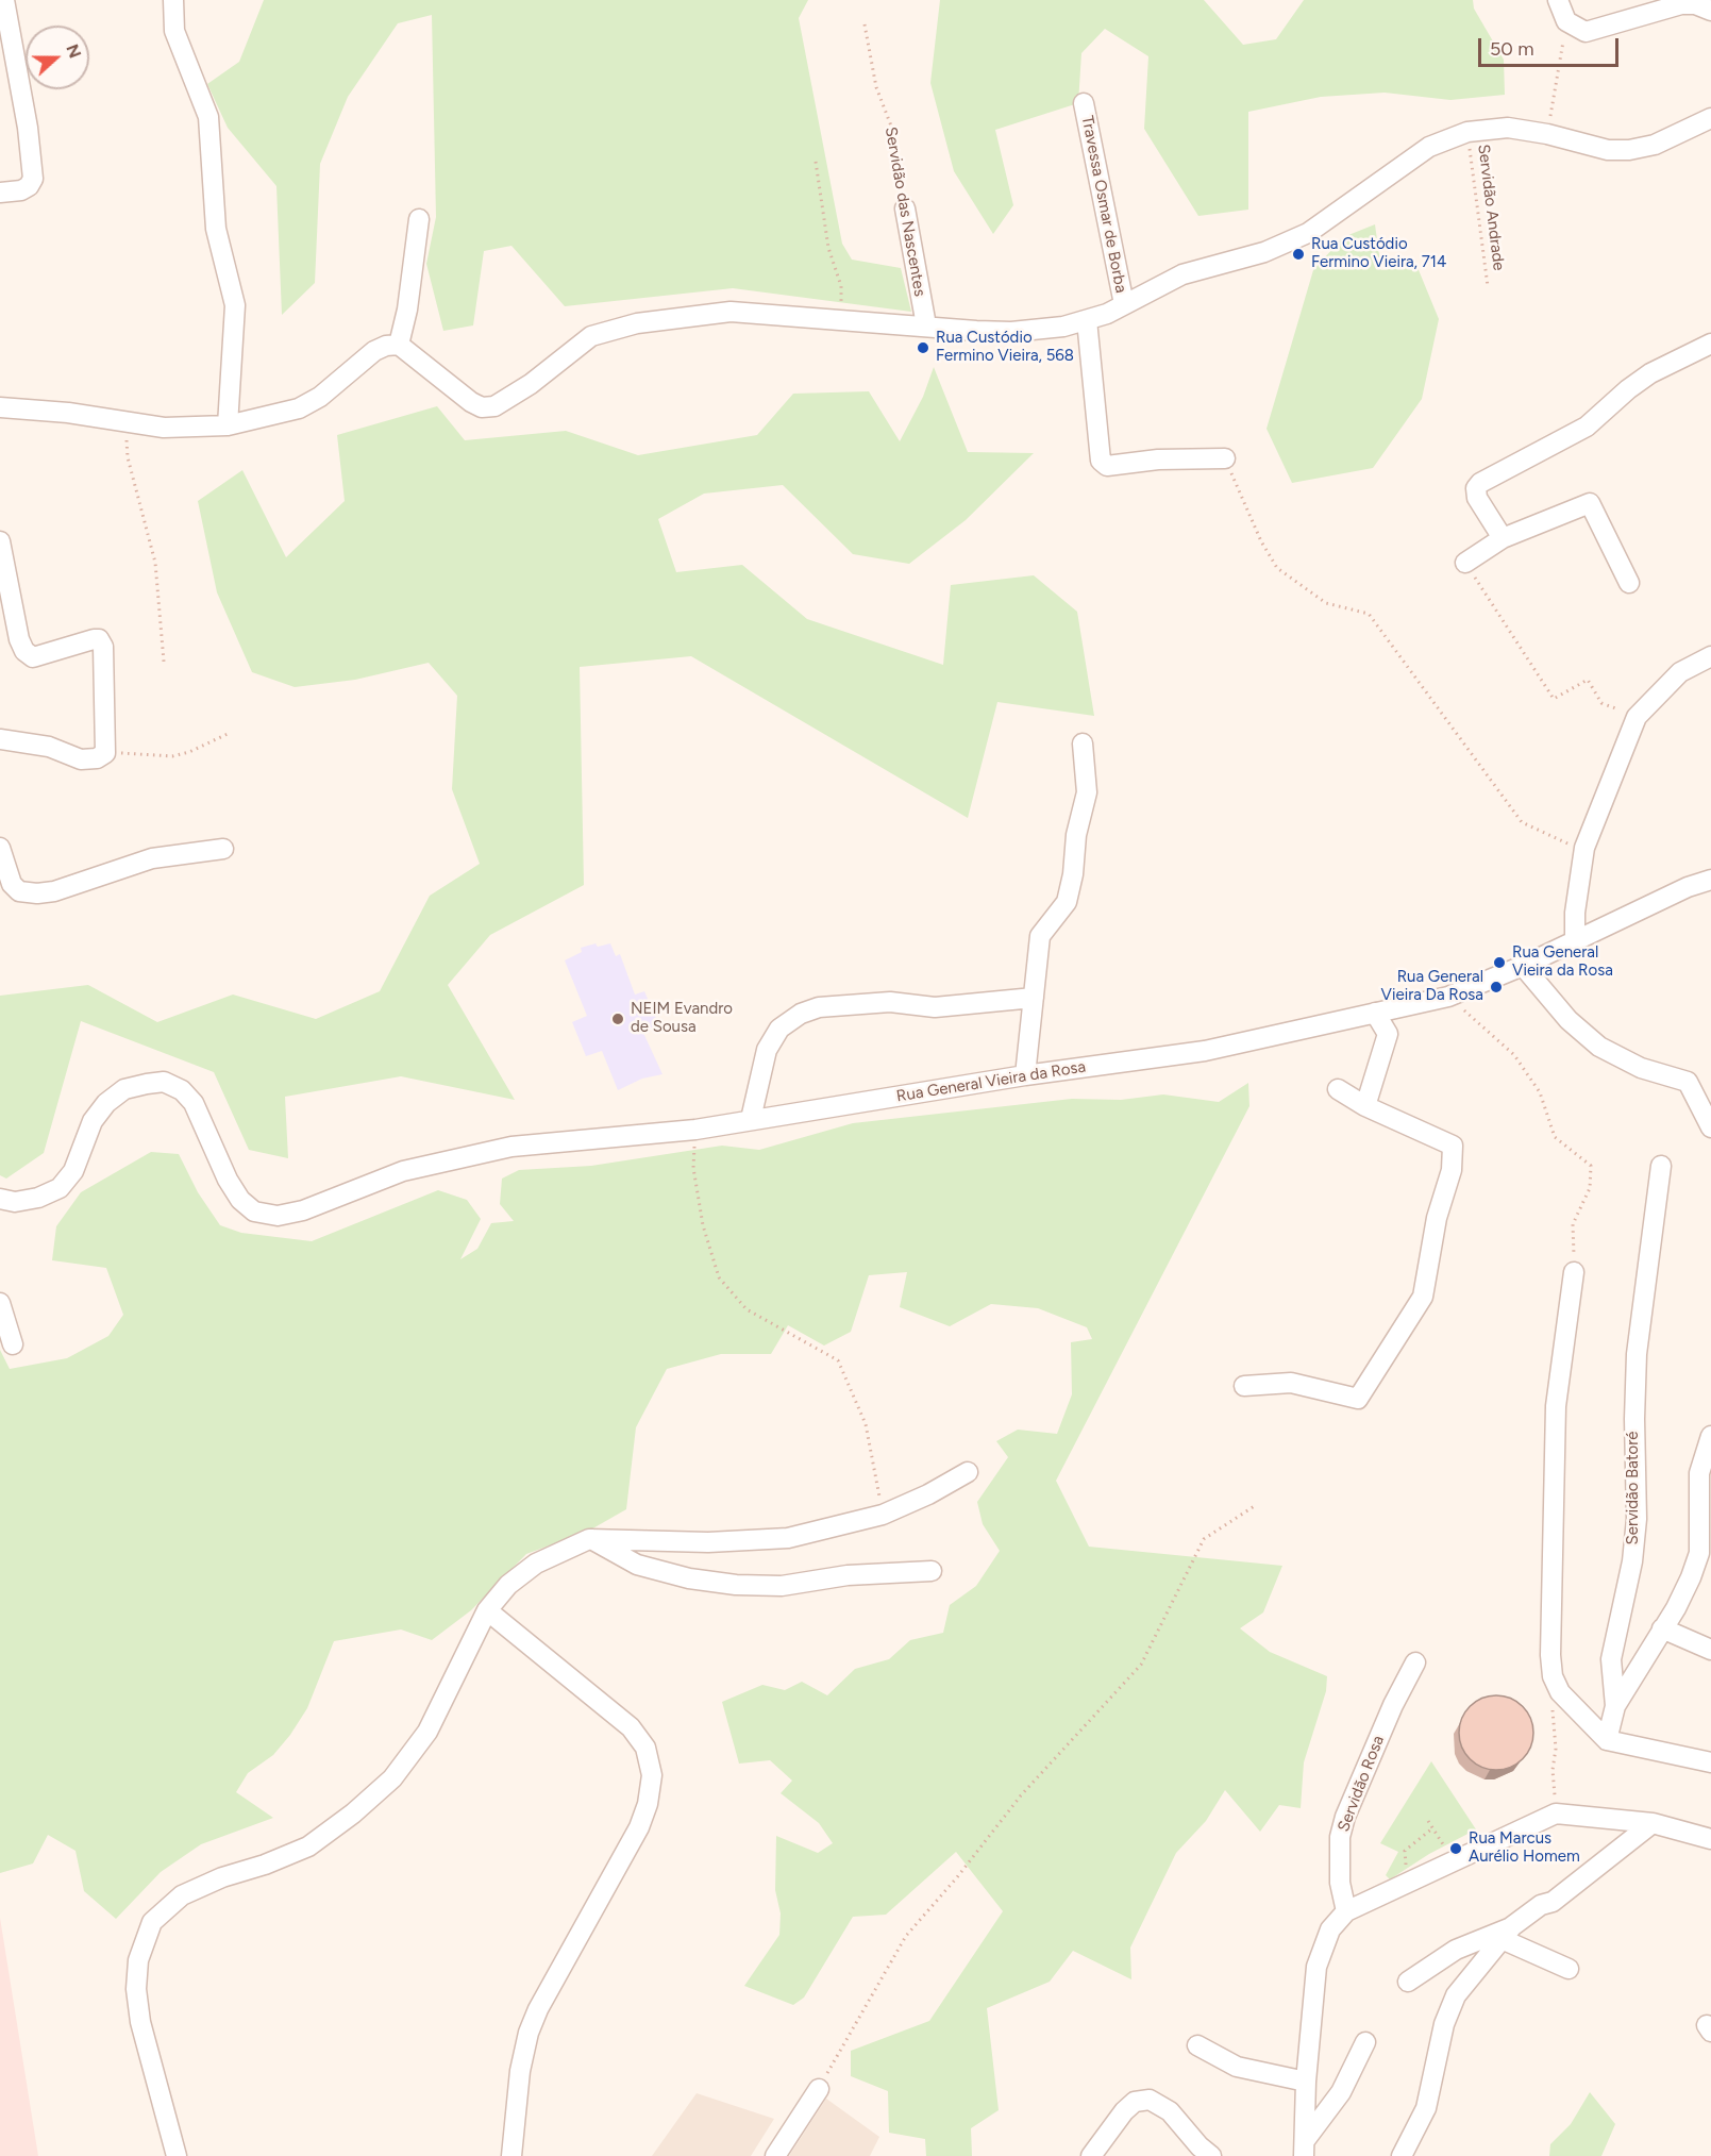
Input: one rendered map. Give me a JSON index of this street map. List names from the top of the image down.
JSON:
{
  "streets": {
    "street": [
      "Travessa Osmar de Borba",
      "Servidão das Nascentes",
      "Rua General Vieira da Rosa",
      "Servidão Batoré",
      "Servidão Rosa"
    ],
    "path": ["Servidão Andrade"]
  },
  "places": [
    "Rua Custódio Fermino Vieira, 714",
    "Rua Custódio Fermino Vieira, 568",
    "Rua General Vieira da Rosa",
    "Rua General Vieira Da Rosa",
    "NEIM Evandro de Sousa",
    "Rua Marcus Aurélio Homem"
  ],
  "scale_bar": "50 m",
  "north": "right"
}
